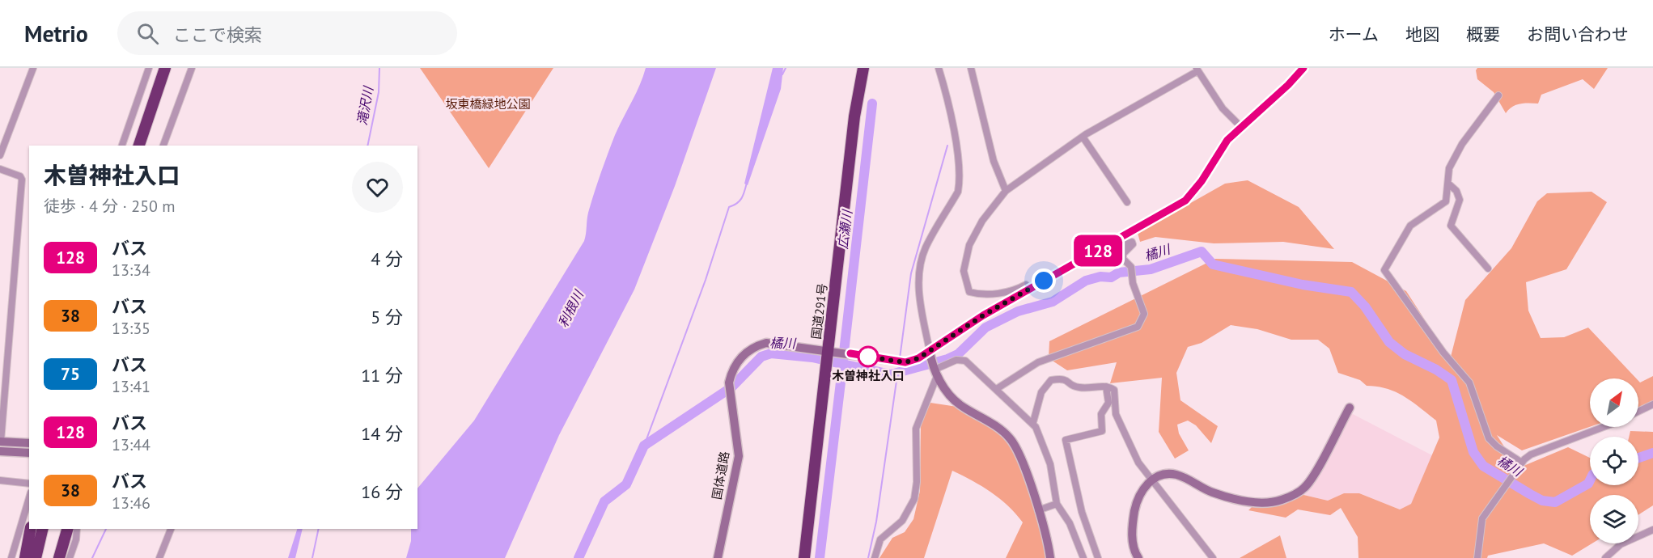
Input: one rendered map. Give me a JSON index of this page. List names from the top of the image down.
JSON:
{
  "streets": {
    "highway": ["国道291号"],
    "street": ["国体道路"]
  },
  "crossings": [
    ["国道291号", "国体道路"]
  ],
  "water": [
    "滝沢川",
    "広瀬川",
    "橘川",
    "利根川"
  ],
  "parks": ["坂東橋緑地公園"],
  "places": ["木曽神社入口"],
  "lines": ["bus line 128"],
  "north": "top right",
  "page": {
    "header": "Metrio",
    "search": "ここで検索",
    "nav": [
      "ホーム",
      "地図",
      "概要",
      "お問い合わせ"
    ],
    "on_map": "128",
    "heading": ["木曽神社入口", "徒歩 · 4 分 · 250 m"],
    "list": [
      {
        "mark": "128",
        "name": "バス",
        "note": "13:34",
        "value": "4 分"
      },
      {
        "mark": "38",
        "name": "バス",
        "note": "13:35",
        "value": "5 分"
      },
      {
        "mark": "75",
        "name": "バス",
        "note": "13:41",
        "value": "11 分"
      },
      {
        "mark": "128",
        "name": "バス",
        "note": "13:44",
        "value": "14 分"
      },
      {
        "mark": "38",
        "name": "バス",
        "note": "13:46",
        "value": "16 分"
      }
    ]
  }
}
